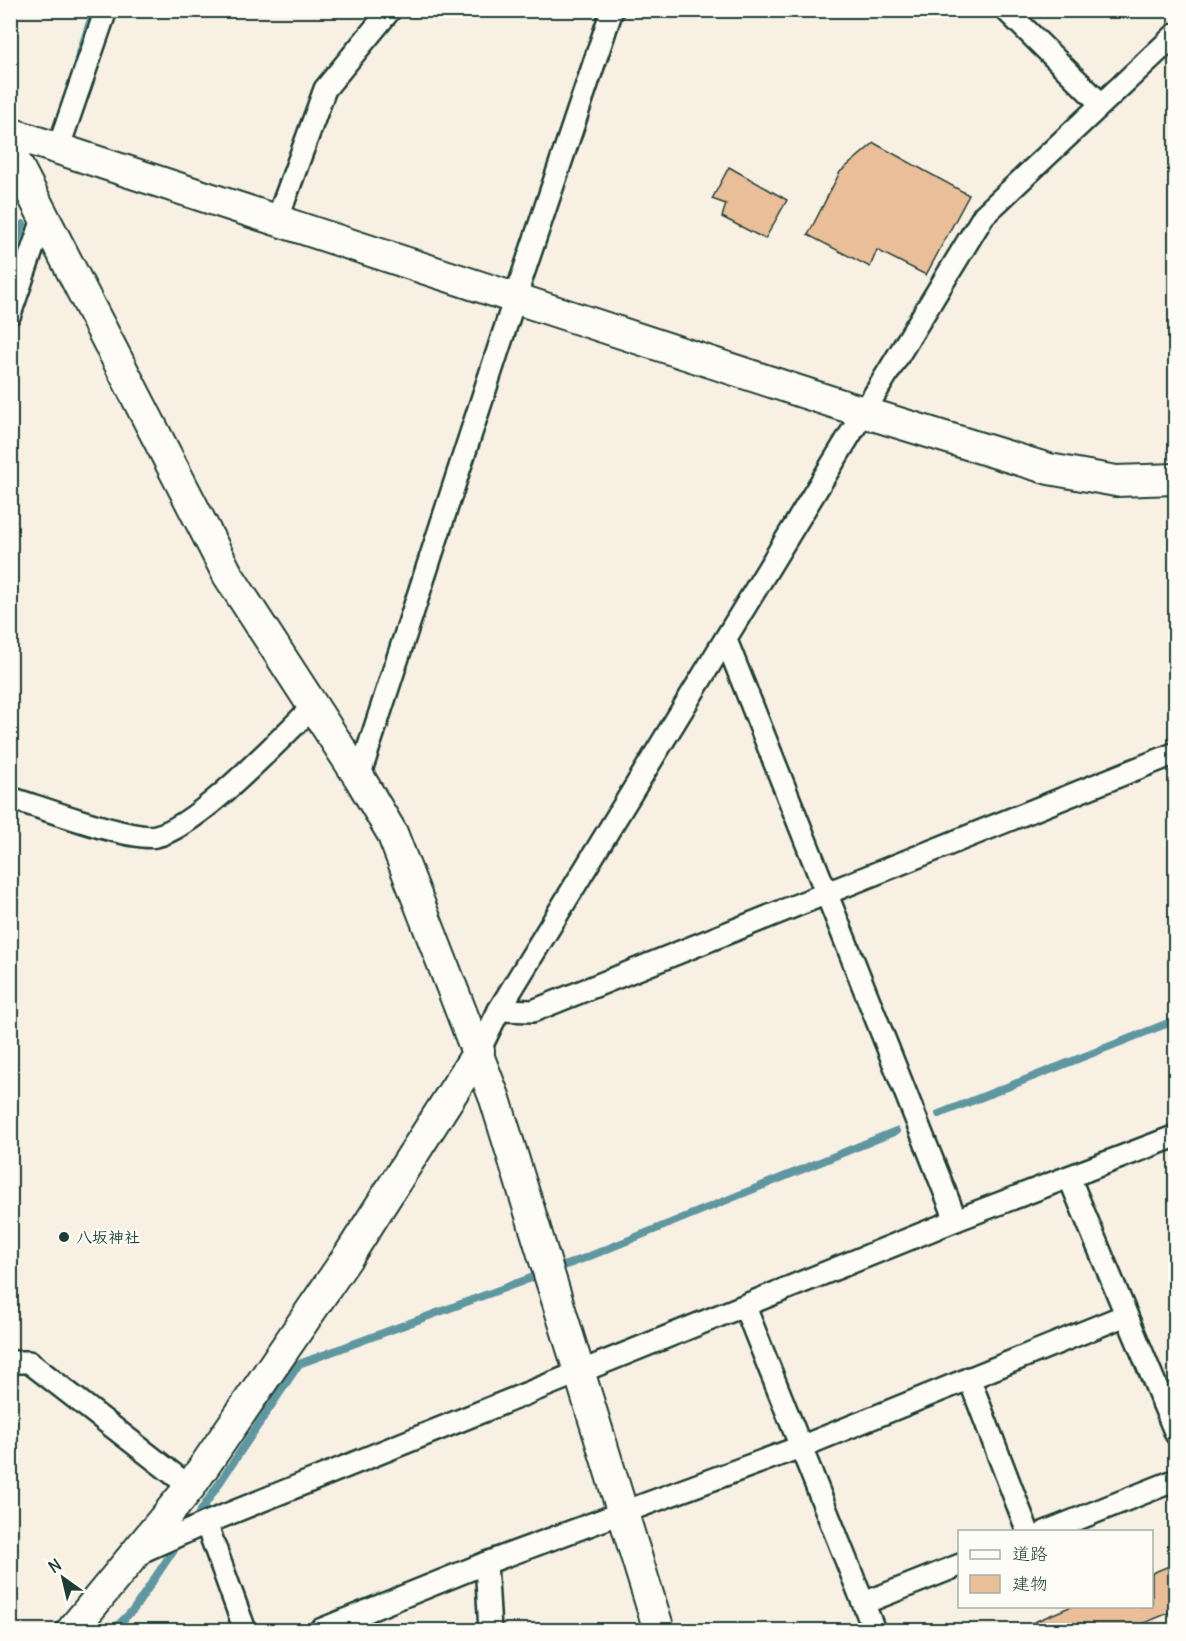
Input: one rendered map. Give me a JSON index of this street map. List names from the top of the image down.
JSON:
{
  "places": ["八坂神社"],
  "legend": ["道路", "建物"],
  "north": "top left"
}
